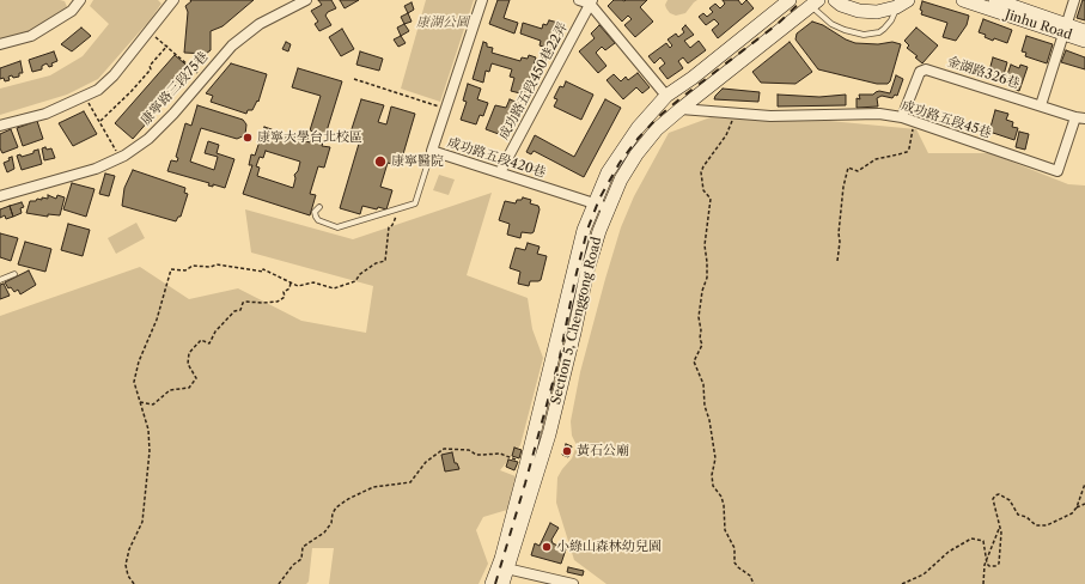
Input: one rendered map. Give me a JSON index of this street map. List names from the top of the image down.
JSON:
{
  "streets": {
    "main road": ["Jinhu Road", "Section 5, Chenggong Road"],
    "street": [
      "金湖路326巷",
      "成功路五段450巷22弄",
      "康寧路三段75巷",
      "成功路五段45巷",
      "成功路五段420巷"
    ]
  },
  "crossings": [
    ["金湖路326巷", "成功路五段45巷"],
    ["成功路五段450巷22弄", "成功路五段420巷"],
    ["成功路五段45巷", "Section 5, Chenggong Road"],
    ["成功路五段420巷", "Section 5, Chenggong Road"]
  ],
  "parks": ["康湖公園"],
  "places": [
    "康寧大學台北校區",
    "康寧醫院",
    "黃石公廟",
    "小綠山森林幼兒園"
  ]
}
